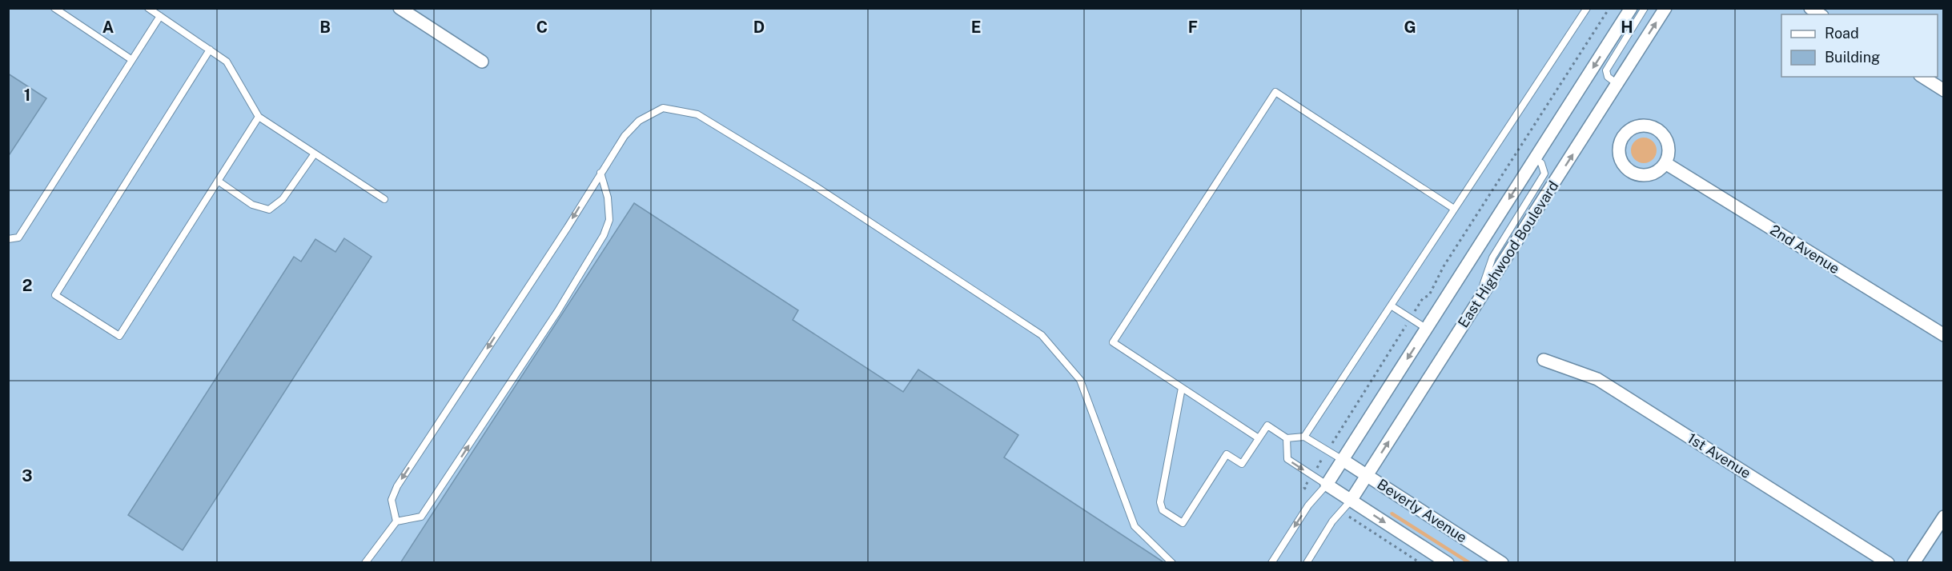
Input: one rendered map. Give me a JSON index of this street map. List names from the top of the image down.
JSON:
{
  "streets": {
    "street": [
      "2nd Avenue",
      "East Highwood Boulevard",
      "1st Avenue",
      "Beverly Avenue"
    ]
  },
  "crossings": [
    ["East Highwood Boulevard", "Beverly Avenue"]
  ],
  "legend": ["Road", "Building"],
  "grid": {
    "columns": [
      "A",
      "B",
      "C",
      "D",
      "E",
      "F",
      "G",
      "H"
    ],
    "rows": ["1", "2", "3"]
  }
}
